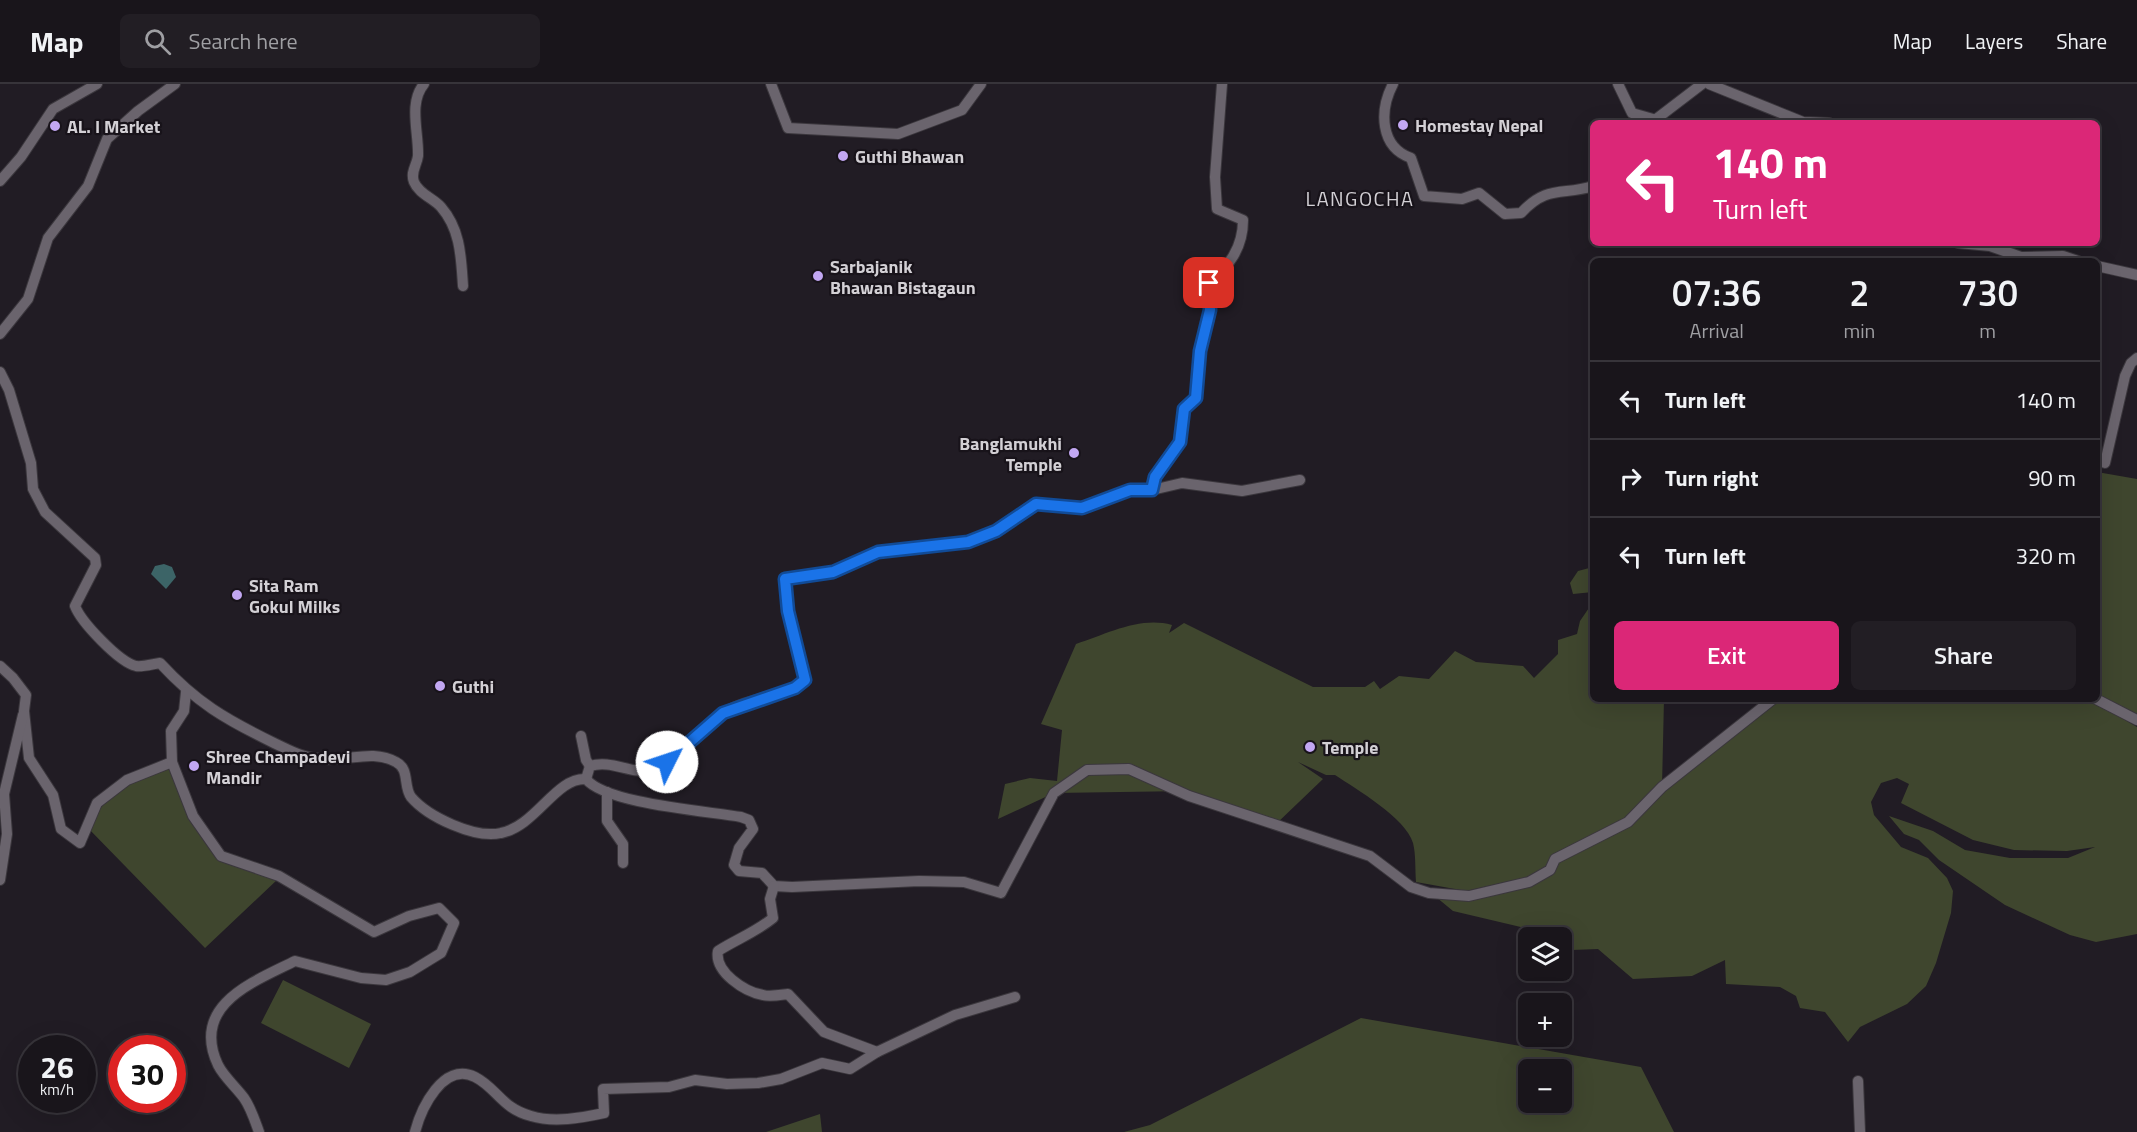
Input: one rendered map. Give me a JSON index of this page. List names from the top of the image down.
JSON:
{
  "districts": ["LANGOCHA"],
  "places": [
    "Homestay Nepal",
    "AL. I Market",
    "Guthi Bhawan",
    "Sarbajanik Bhawan Bistagaun",
    "Banglamukhi Temple",
    "Sita Ram Gokul Milks",
    "Guthi",
    "Temple",
    "Shree Champadevi Mandir"
  ],
  "page": {
    "header": "Map",
    "search": "Search here",
    "nav": ["Map", "Layers", "Share"],
    "turn": ["140 m", "Turn left"],
    "eta": [
      "07:36",
      "Arrival",
      "2",
      "min",
      "730",
      "m"
    ],
    "list": [
      {
        "name": "Turn left",
        "value": "140 m"
      },
      {
        "name": "Turn right",
        "value": "90 m"
      },
      {
        "name": "Turn left",
        "value": "320 m"
      }
    ],
    "buttons": ["Exit", "Share"],
    "map_buttons": ["+", "−"],
    "speed": "26 km/h",
    "limit": "30"
  }
}
